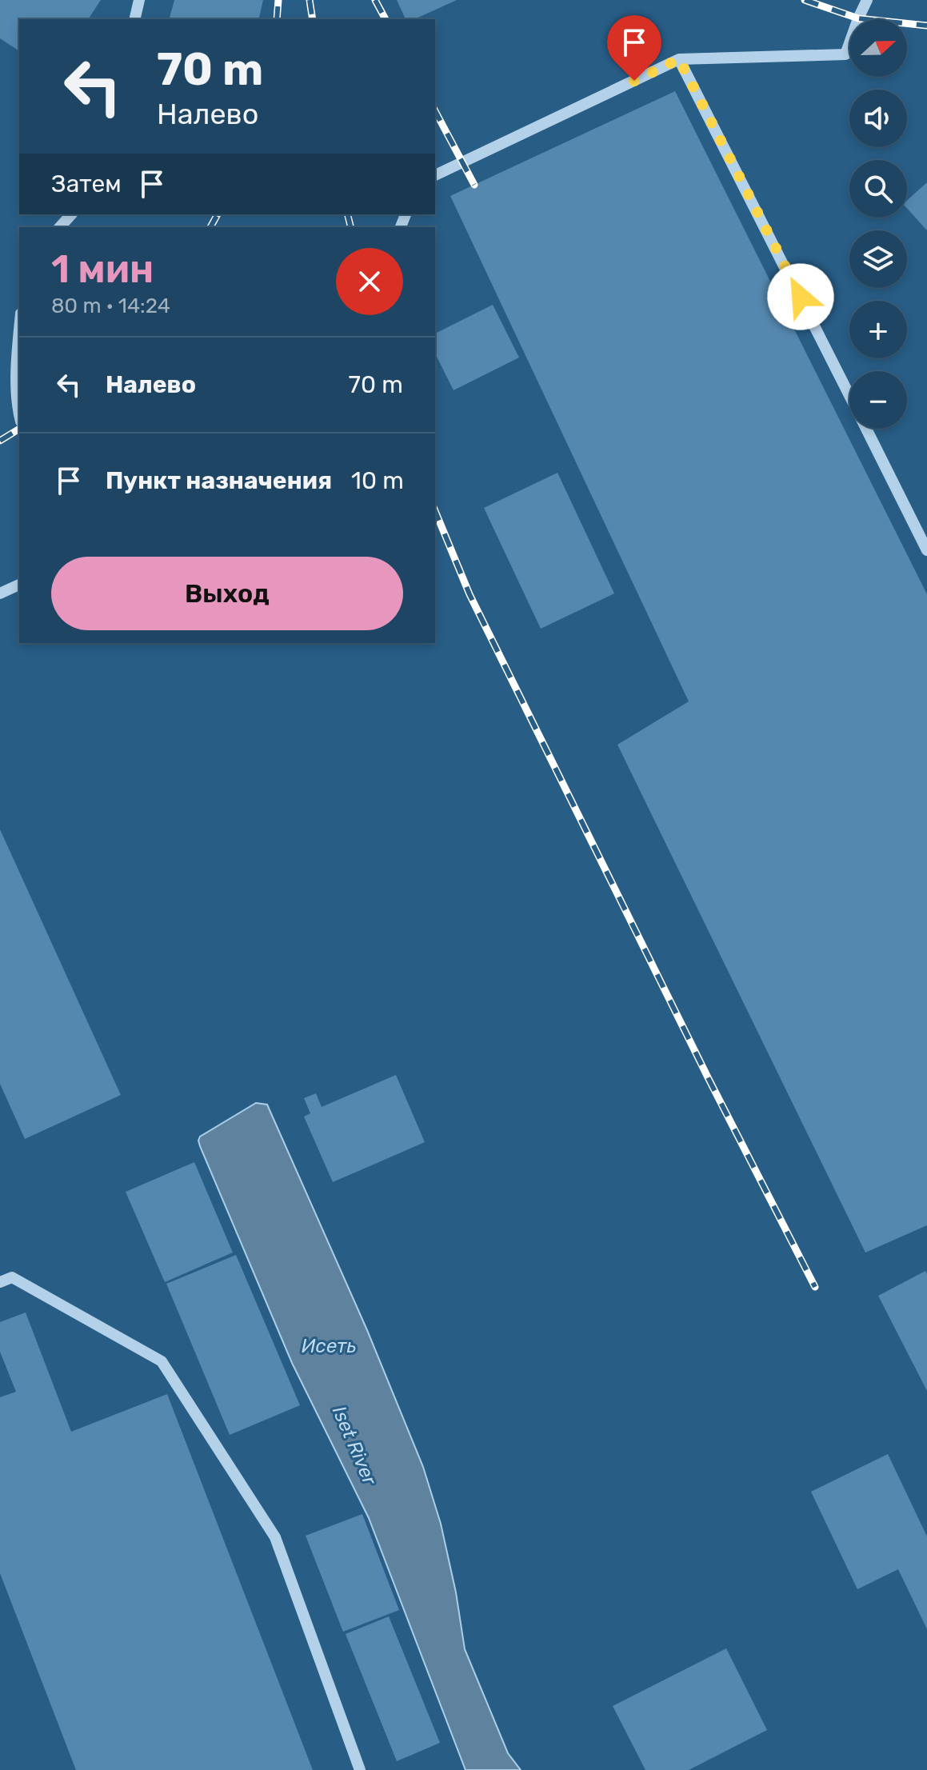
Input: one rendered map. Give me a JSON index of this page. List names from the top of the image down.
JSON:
{
  "water": ["Исеть", "Iset River"],
  "north": "right",
  "page": {
    "map_buttons": ["+", "−"],
    "turn": ["70 m", "Налево"],
    "then": "Затем",
    "heading": ["1 мин", "80 m · 14:24"],
    "list": [
      {
        "name": "Налево",
        "value": "70 m"
      },
      {
        "name": "Пункт назначения",
        "value": "10 m"
      }
    ],
    "buttons": "Выход"
  }
}
